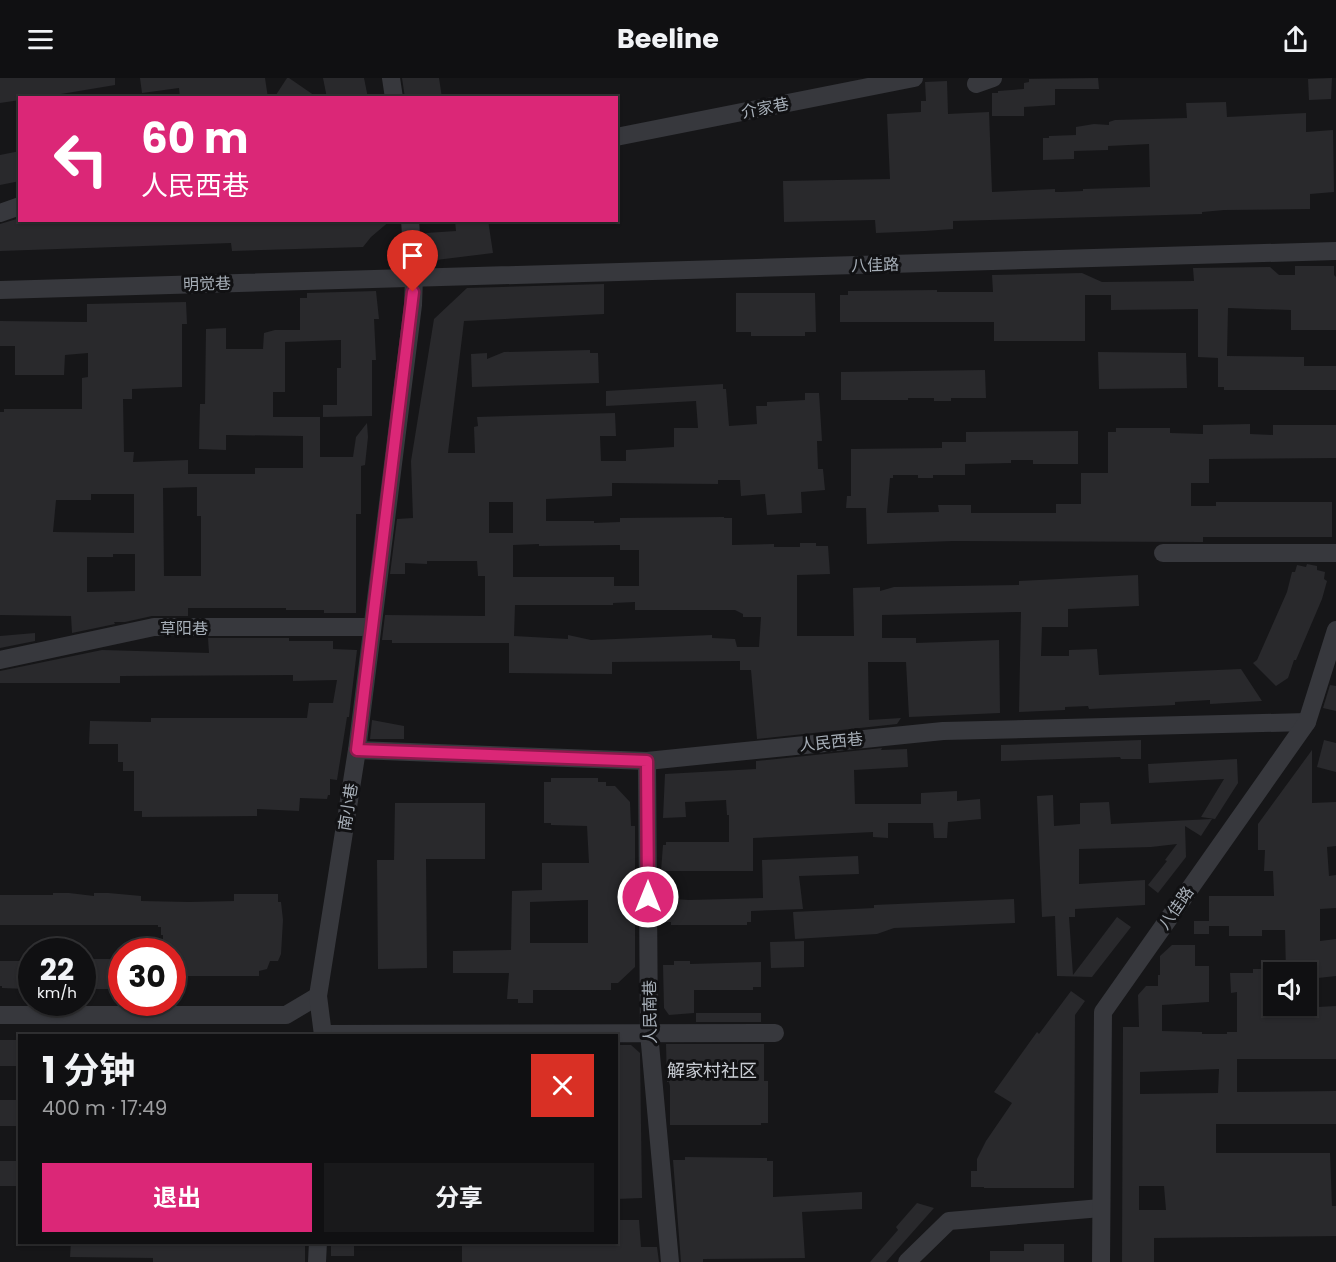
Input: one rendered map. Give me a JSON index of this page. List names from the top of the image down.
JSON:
{
  "streets": {
    "street": [
      "介家巷",
      "八佳路",
      "明觉巷",
      "草阳巷",
      "人民西巷",
      "南小巷",
      "人民南巷"
    ]
  },
  "crossings": [
    ["八佳路", "明觉巷"],
    ["八佳路", "人民西巷"],
    ["八佳路", "南小巷"],
    ["明觉巷", "南小巷"],
    ["草阳巷", "南小巷"],
    ["人民西巷", "南小巷"],
    ["人民西巷", "人民南巷"]
  ],
  "districts": ["解家村社区"],
  "page": {
    "header": "Beeline",
    "turn": ["60 m", "人民西巷"],
    "speed": "22 km/h",
    "limit": "30",
    "heading": ["1 分钟", "400 m · 17:49"],
    "buttons": ["退出", "分享"]
  }
}
